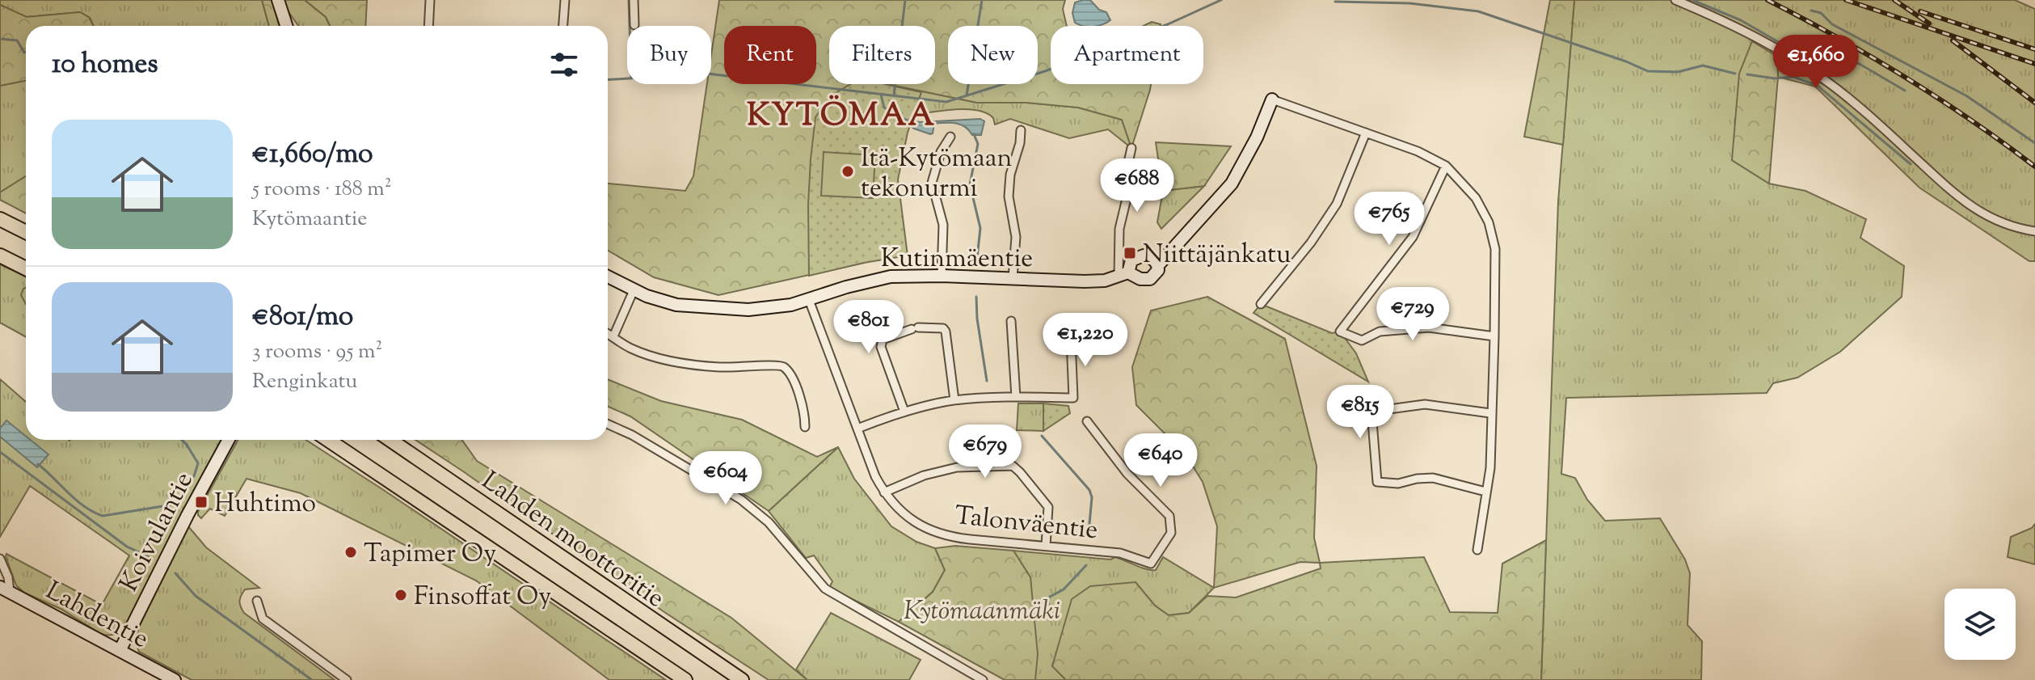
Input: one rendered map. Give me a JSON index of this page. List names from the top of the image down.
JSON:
{
  "streets": {
    "highway": ["Lahden moottoritie"],
    "street": [
      "Kutinmäentie",
      "Talonväentie",
      "Koivulantie",
      "Lahdentie"
    ]
  },
  "crossings": [
    ["Kutinmäentie", "Talonväentie"],
    ["Koivulantie", "Lahdentie"]
  ],
  "districts": ["KYTÖMAA"],
  "parks": ["Kytömaanmäki"],
  "places": {
    "other": ["Itä-Kytömaan tekonurmi", "Tapimer Oy", "Finsoffat Oy"],
    "transit": ["Niittäjänkatu", "Huhtimo"]
  },
  "page": {
    "chip": [
      "Buy",
      "Rent",
      "Filters",
      "New",
      "Apartment"
    ],
    "heading": "10 homes",
    "price": [
      "€1,660",
      "€688",
      "€765",
      "€729",
      "€801",
      "€1,220",
      "€815",
      "€679",
      "€640",
      "€604"
    ],
    "list": [
      {
        "name": "€1,660/mo",
        "note": "5 rooms · 188 m² · Kytömaantie"
      },
      {
        "name": "€801/mo",
        "note": "3 rooms · 95 m² · Renginkatu"
      }
    ]
  }
}
